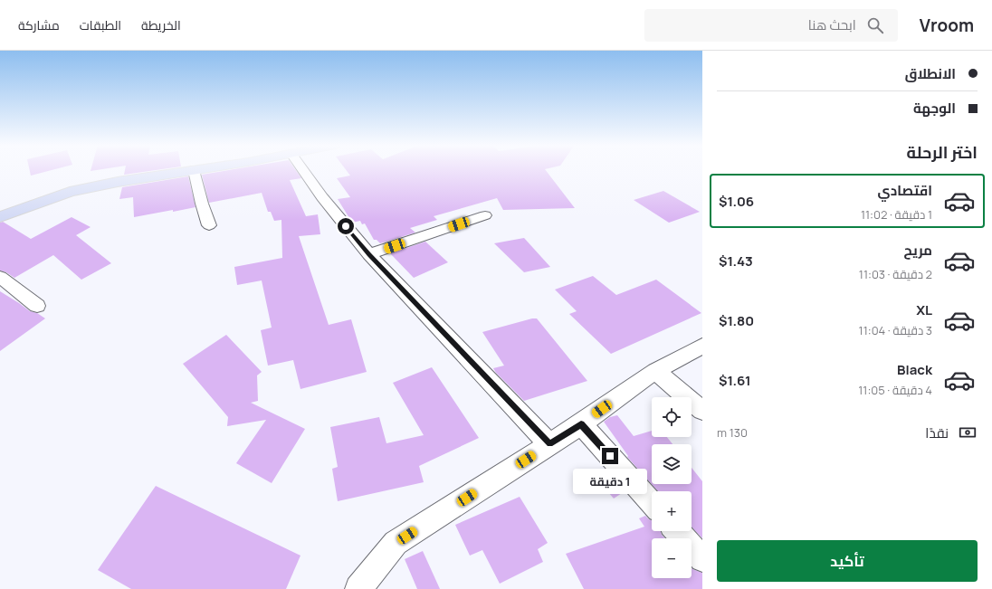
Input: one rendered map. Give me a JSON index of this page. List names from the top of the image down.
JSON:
{
  "page": {
    "header": "Vroom",
    "search": "ابحث هنا",
    "nav": ["الخريطة", "الطبقات", "مشاركة"],
    "banner": ["الانطلاق", "الوجهة"],
    "heading": "اختر الرحلة",
    "list": [
      {
        "name": "اقتصادي",
        "note": "1 دقيقة · 11:02",
        "value": "$1.06"
      },
      {
        "name": "مريح",
        "note": "2 دقيقة · 11:03",
        "value": "$1.43"
      },
      {
        "name": "XL",
        "note": "3 دقيقة · 11:04",
        "value": "$1.80"
      },
      {
        "name": "Black",
        "note": "4 دقيقة · 11:05",
        "value": "$1.61"
      }
    ],
    "map_buttons": ["+", "−"],
    "pay": ["نقدًا", "130 m"],
    "bubble": "1 دقيقة",
    "buttons": "تأكيد"
  }
}
